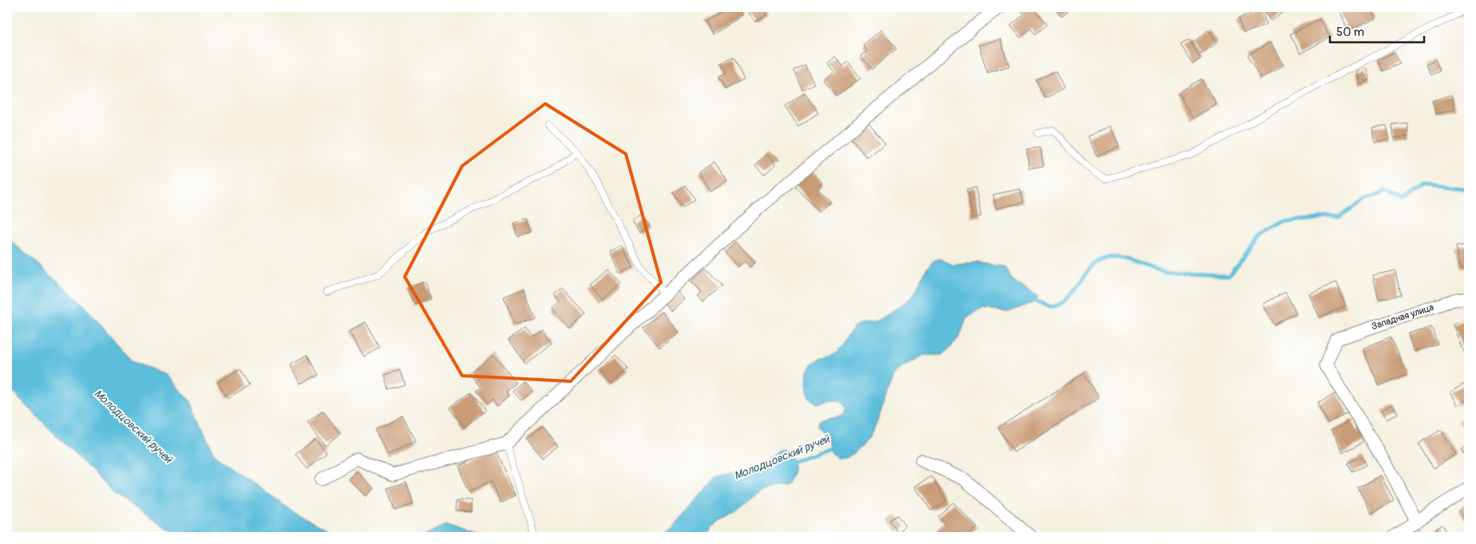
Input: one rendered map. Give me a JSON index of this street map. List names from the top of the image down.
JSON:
{
  "streets": {
    "street": ["Западная улица"]
  },
  "water": ["Молодцовский ручей"],
  "scale_bar": "50 m"
}
